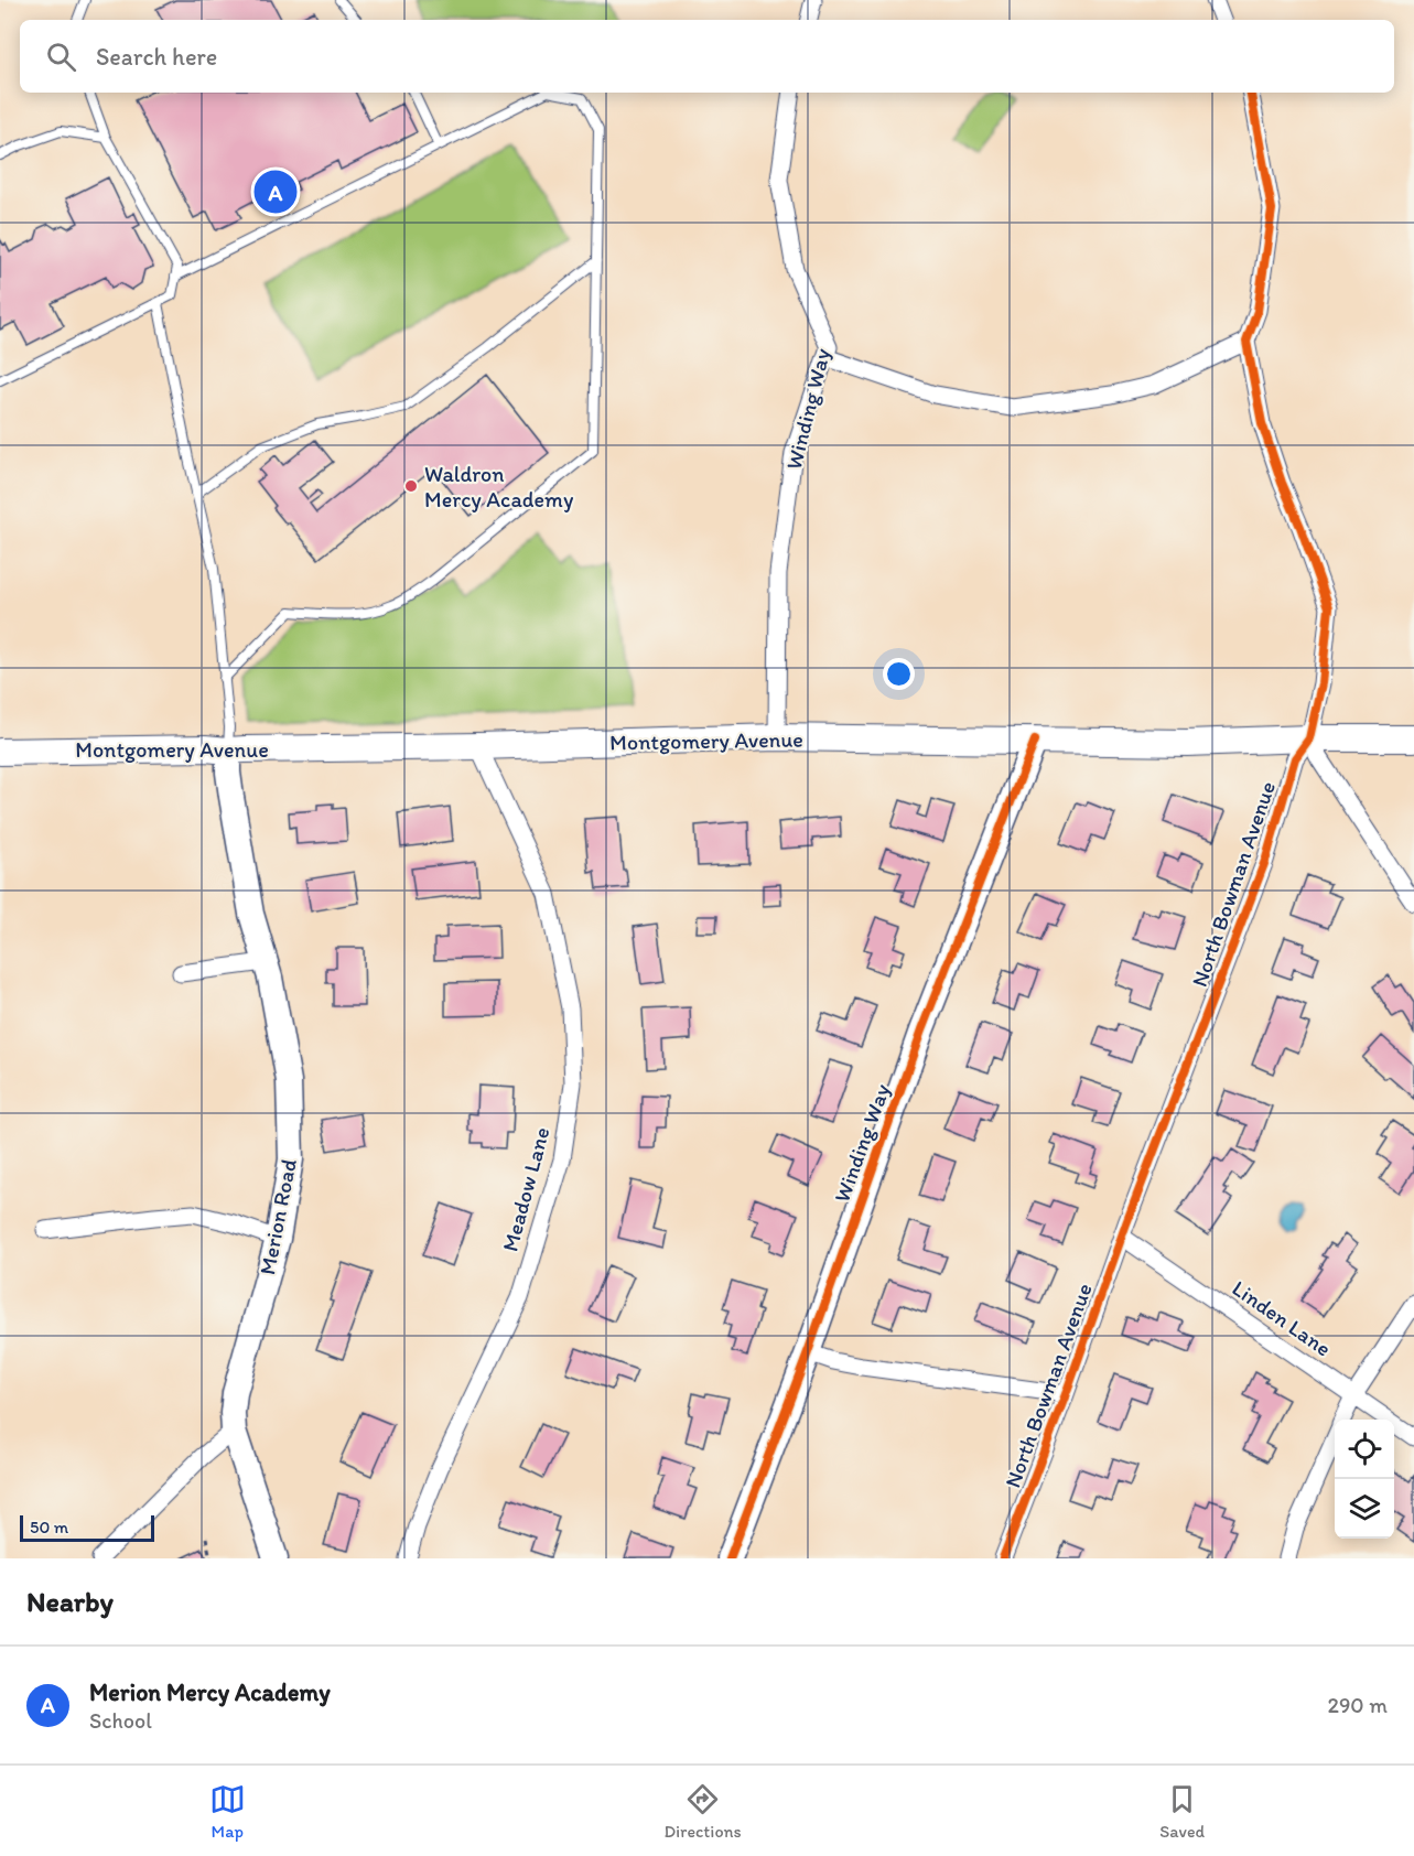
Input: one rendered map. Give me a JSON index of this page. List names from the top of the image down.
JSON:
{
  "streets": {
    "main road": ["Montgomery Avenue"],
    "street": [
      "Winding Way",
      "North Bowman Avenue",
      "Meadow Lane",
      "Merion Road",
      "Linden Lane"
    ]
  },
  "crossings": [
    ["Winding Way", "Montgomery Avenue"],
    ["Montgomery Avenue", "North Bowman Avenue"],
    ["Montgomery Avenue", "Meadow Lane"],
    ["Montgomery Avenue", "Merion Road"],
    ["North Bowman Avenue", "Linden Lane"]
  ],
  "places": ["Waldron Mercy Academy"],
  "scale_bar": "50 m",
  "page": {
    "search": "Search here",
    "pins": "A",
    "scale": "50 m",
    "heading": "Nearby",
    "list": [
      {
        "mark": "A",
        "name": "Merion Mercy Academy",
        "note": "School",
        "value": "290 m"
      }
    ],
    "nav": ["Map", "Directions", "Saved"]
  }
}
